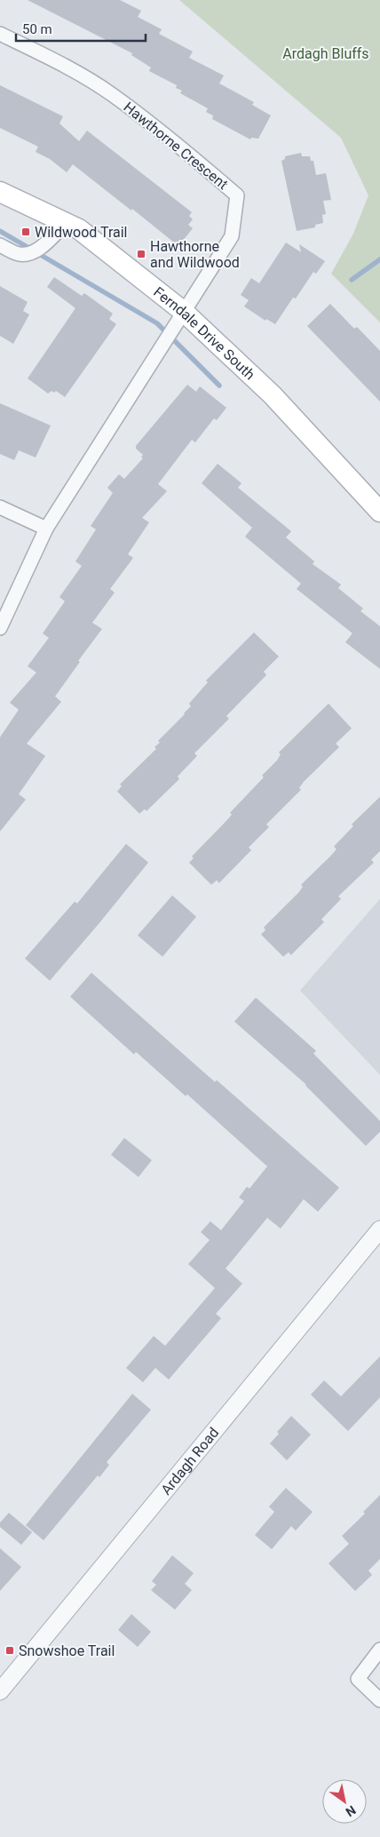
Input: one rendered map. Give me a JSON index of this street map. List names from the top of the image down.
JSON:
{
  "streets": {
    "main road": ["Ferndale Drive South"],
    "street": ["Hawthorne Crescent", "Ardagh Road"]
  },
  "crossings": [
    ["Hawthorne Crescent", "Ferndale Drive South"]
  ],
  "parks": ["Ardagh Bluffs"],
  "places": {
    "transit": ["Wildwood Trail", "Hawthorne and Wildwood", "Snowshoe Trail"]
  },
  "scale_bar": "50 m",
  "north": "bottom right"
}
